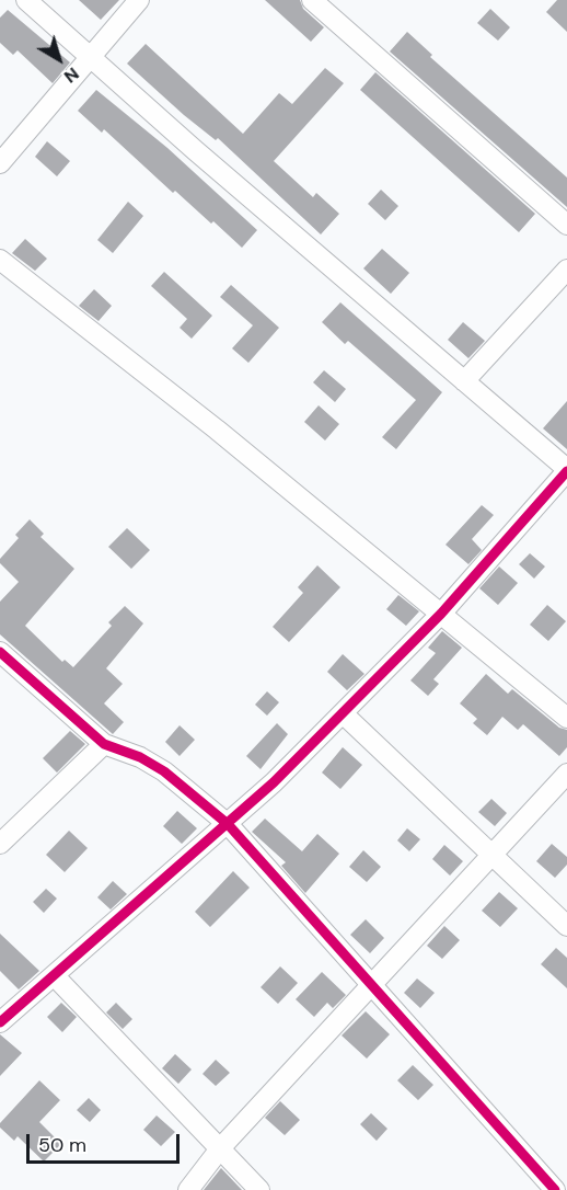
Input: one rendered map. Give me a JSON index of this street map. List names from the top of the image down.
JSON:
{
  "scale_bar": "50 m",
  "north": "bottom right"
}
